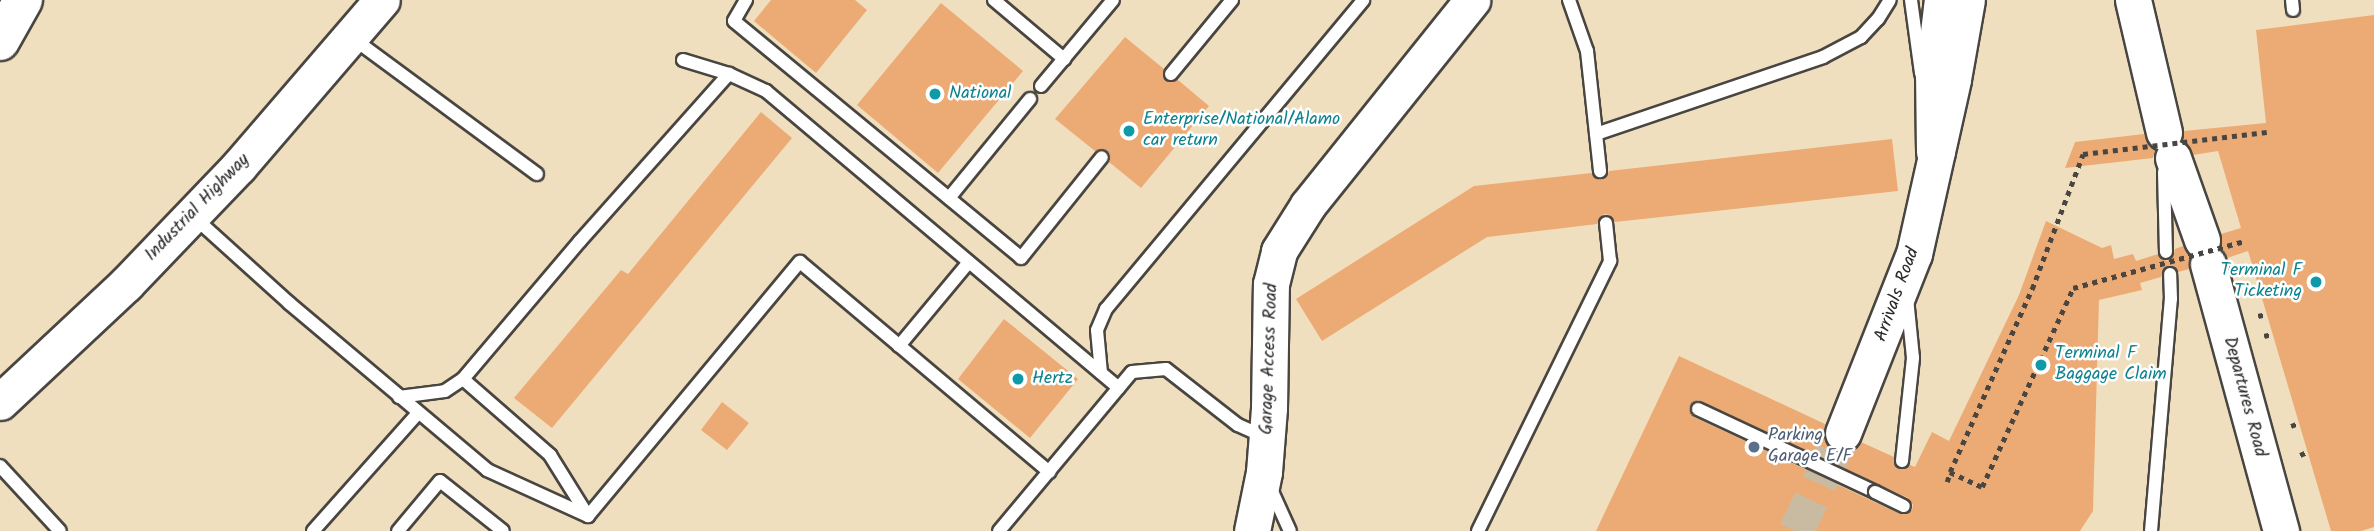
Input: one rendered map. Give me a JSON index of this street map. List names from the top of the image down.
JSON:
{
  "streets": {
    "street": [
      "Industrial Highway",
      "Arrivals Road",
      "Garage Access Road",
      "Departures Road"
    ]
  },
  "places": [
    "National",
    "Enterprise/National/Alamo car return",
    "Terminal F Ticketing",
    "Terminal F Baggage Claim",
    "Hertz",
    "Parking Garage E/F"
  ]
}
